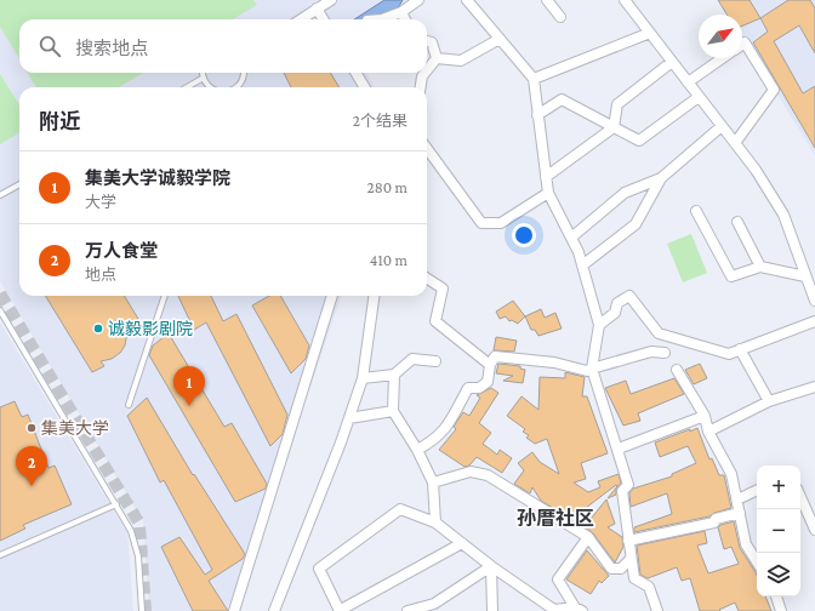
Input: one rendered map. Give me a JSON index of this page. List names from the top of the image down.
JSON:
{
  "districts": ["孙厝社区"],
  "places": ["诚毅影剧院", "集美大学"],
  "north": "top right",
  "page": {
    "search": "搜索地点",
    "heading": ["附近", "2个结果"],
    "list": [
      {
        "mark": "1",
        "name": "集美大学诚毅学院",
        "note": "大学",
        "value": "280 m"
      },
      {
        "mark": "2",
        "name": "万人食堂",
        "note": "地点",
        "value": "410 m"
      }
    ],
    "pins": ["1", "2"],
    "map_buttons": ["+", "−"]
  }
}
